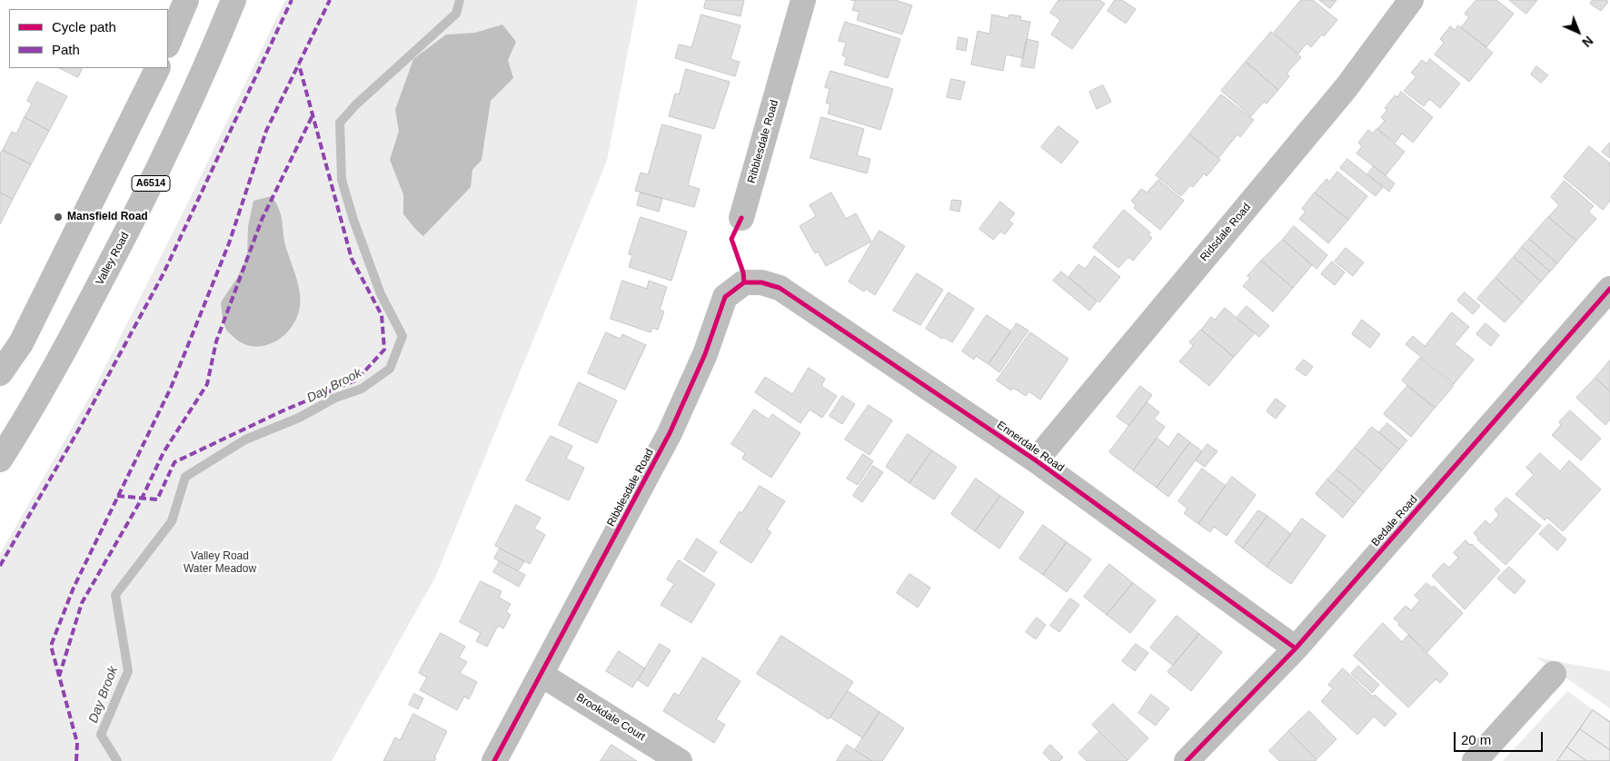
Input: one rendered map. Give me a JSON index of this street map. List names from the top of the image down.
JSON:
{
  "streets": {
    "main road": [
      "Ribblesdale Road",
      "A6514",
      "Ridsdale Road",
      "Valley Road",
      "Ennerdale Road",
      "Bedale Road",
      "Brookdale Court"
    ]
  },
  "crossings": [
    ["Ribblesdale Road", "Ennerdale Road"],
    ["Ribblesdale Road", "Brookdale Court"],
    ["Ridsdale Road", "Ennerdale Road"],
    ["Ennerdale Road", "Bedale Road"]
  ],
  "water": ["Day Brook"],
  "parks": ["Valley Road Water Meadow"],
  "places": ["Mansfield Road"],
  "legend": ["Cycle path", "Path"],
  "scale_bar": "20 m",
  "north": "bottom right"
}
